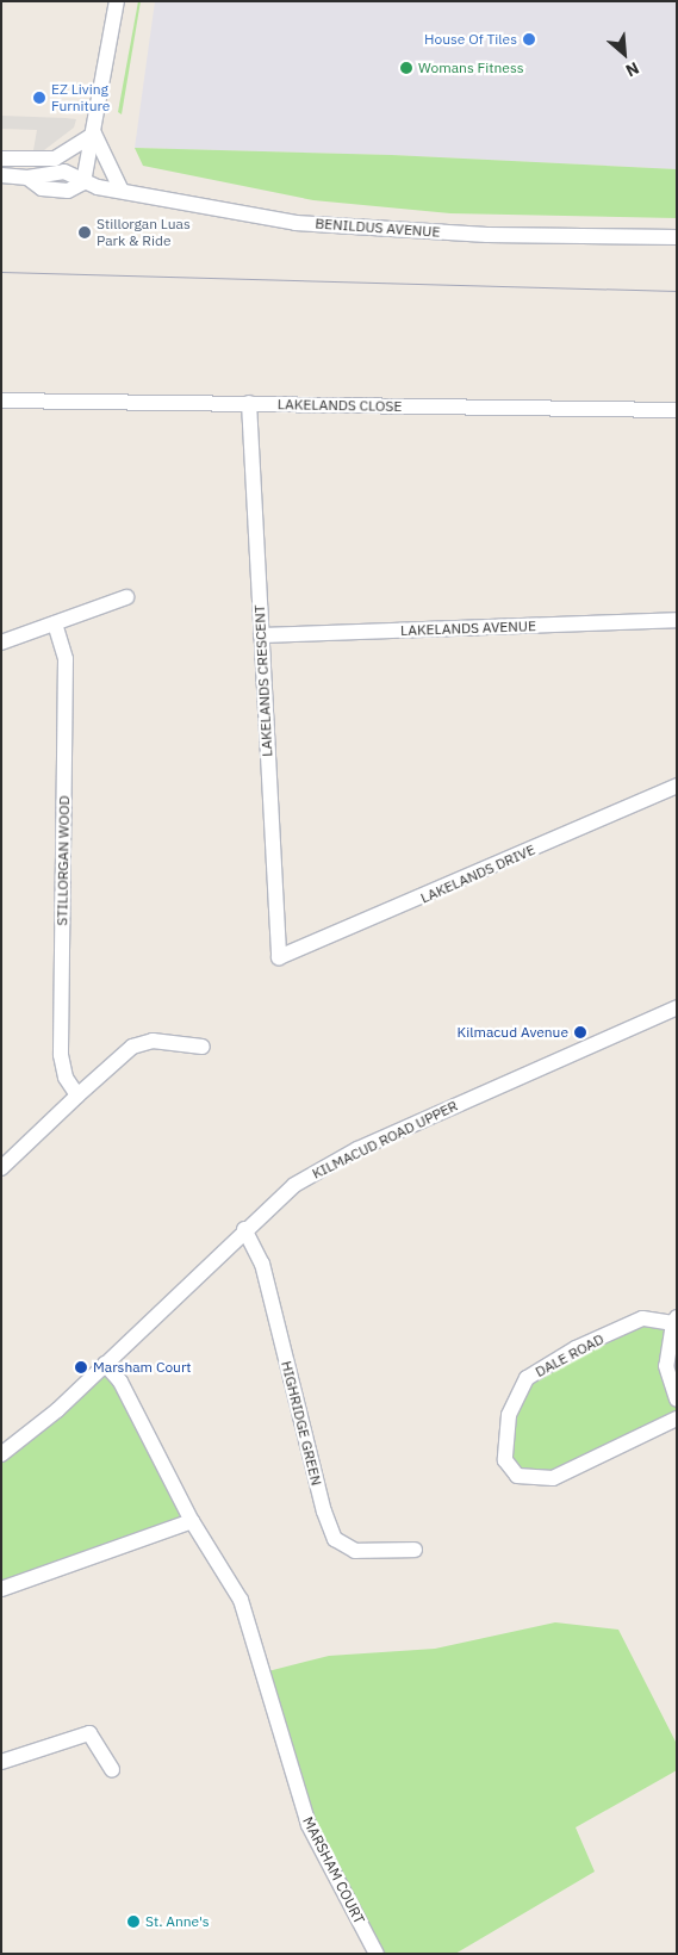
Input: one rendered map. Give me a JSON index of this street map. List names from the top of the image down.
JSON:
{
  "streets": {
    "street": [
      "BENILDUS AVENUE",
      "LAKELANDS CLOSE",
      "LAKELANDS AVENUE",
      "LAKELANDS CRESCENT",
      "STILLORGAN WOOD",
      "LAKELANDS DRIVE",
      "KILMACUD ROAD UPPER",
      "DALE ROAD",
      "HIGHRIDGE GREEN",
      "MARSHAM COURT"
    ]
  },
  "crossings": [
    ["LAKELANDS CLOSE", "LAKELANDS CRESCENT"],
    ["LAKELANDS AVENUE", "LAKELANDS CRESCENT"],
    ["LAKELANDS CRESCENT", "LAKELANDS DRIVE"],
    ["KILMACUD ROAD UPPER", "HIGHRIDGE GREEN"],
    ["KILMACUD ROAD UPPER", "MARSHAM COURT"]
  ],
  "places": [
    "House Of Tiles",
    "Womans Fitness",
    "EZ Living Furniture",
    "Stillorgan Luas Park & Ride",
    "Kilmacud Avenue",
    "Marsham Court",
    "St. Anne's"
  ],
  "north": "bottom right"
}
